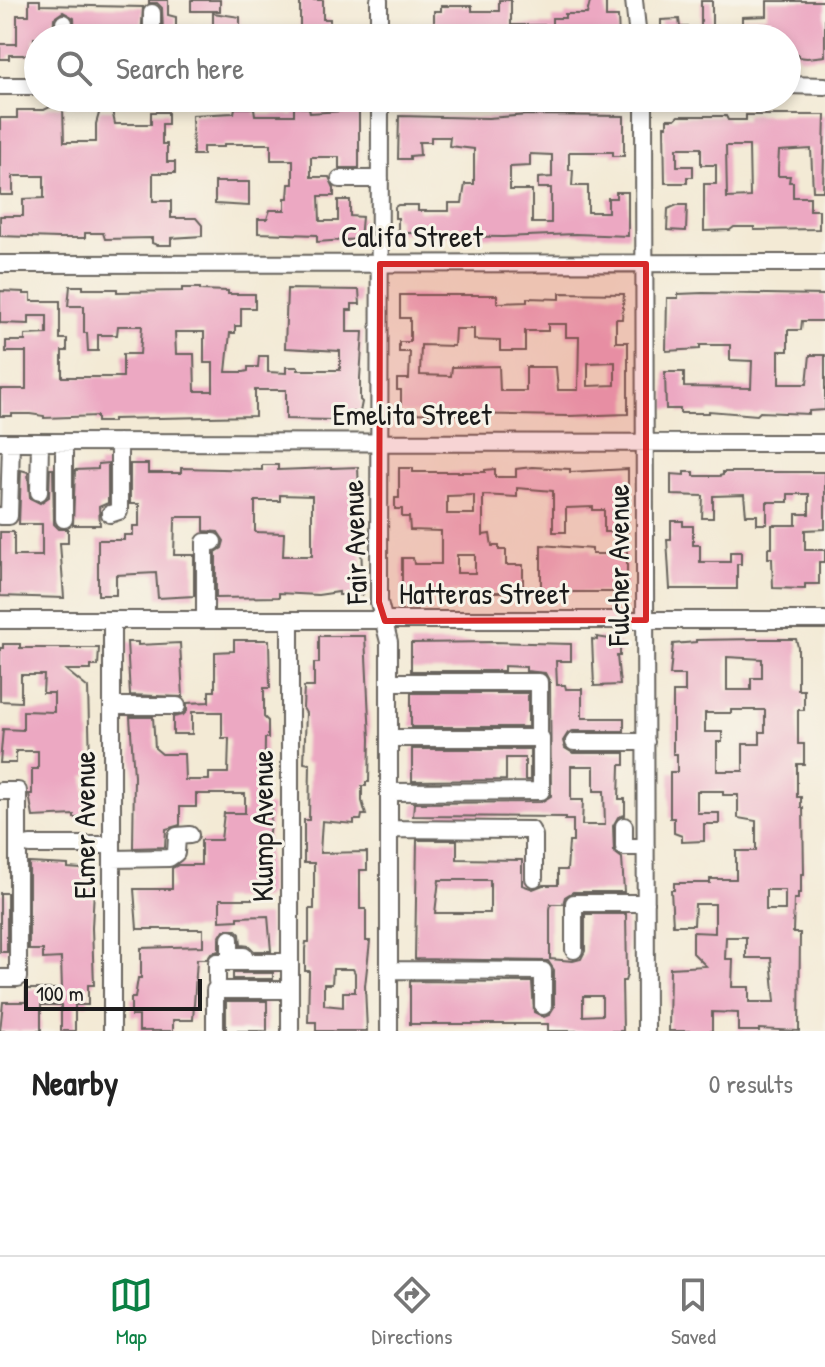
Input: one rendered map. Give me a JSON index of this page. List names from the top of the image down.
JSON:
{
  "streets": {
    "street": [
      "Califa Street",
      "Emelita Street",
      "Fair Avenue",
      "Fulcher Avenue",
      "Hatteras Street",
      "Elmer Avenue",
      "Klump Avenue"
    ]
  },
  "crossings": [
    ["Califa Street", "Fair Avenue"],
    ["Califa Street", "Fulcher Avenue"],
    ["Emelita Street", "Fair Avenue"],
    ["Emelita Street", "Fulcher Avenue"],
    ["Fair Avenue", "Hatteras Street"],
    ["Fulcher Avenue", "Hatteras Street"],
    ["Hatteras Street", "Elmer Avenue"],
    ["Hatteras Street", "Klump Avenue"]
  ],
  "scale_bar": "100 m",
  "page": {
    "search": "Search here",
    "scale": "100 m",
    "heading": ["Nearby", "0 results"],
    "nav": ["Map", "Directions", "Saved"]
  }
}
